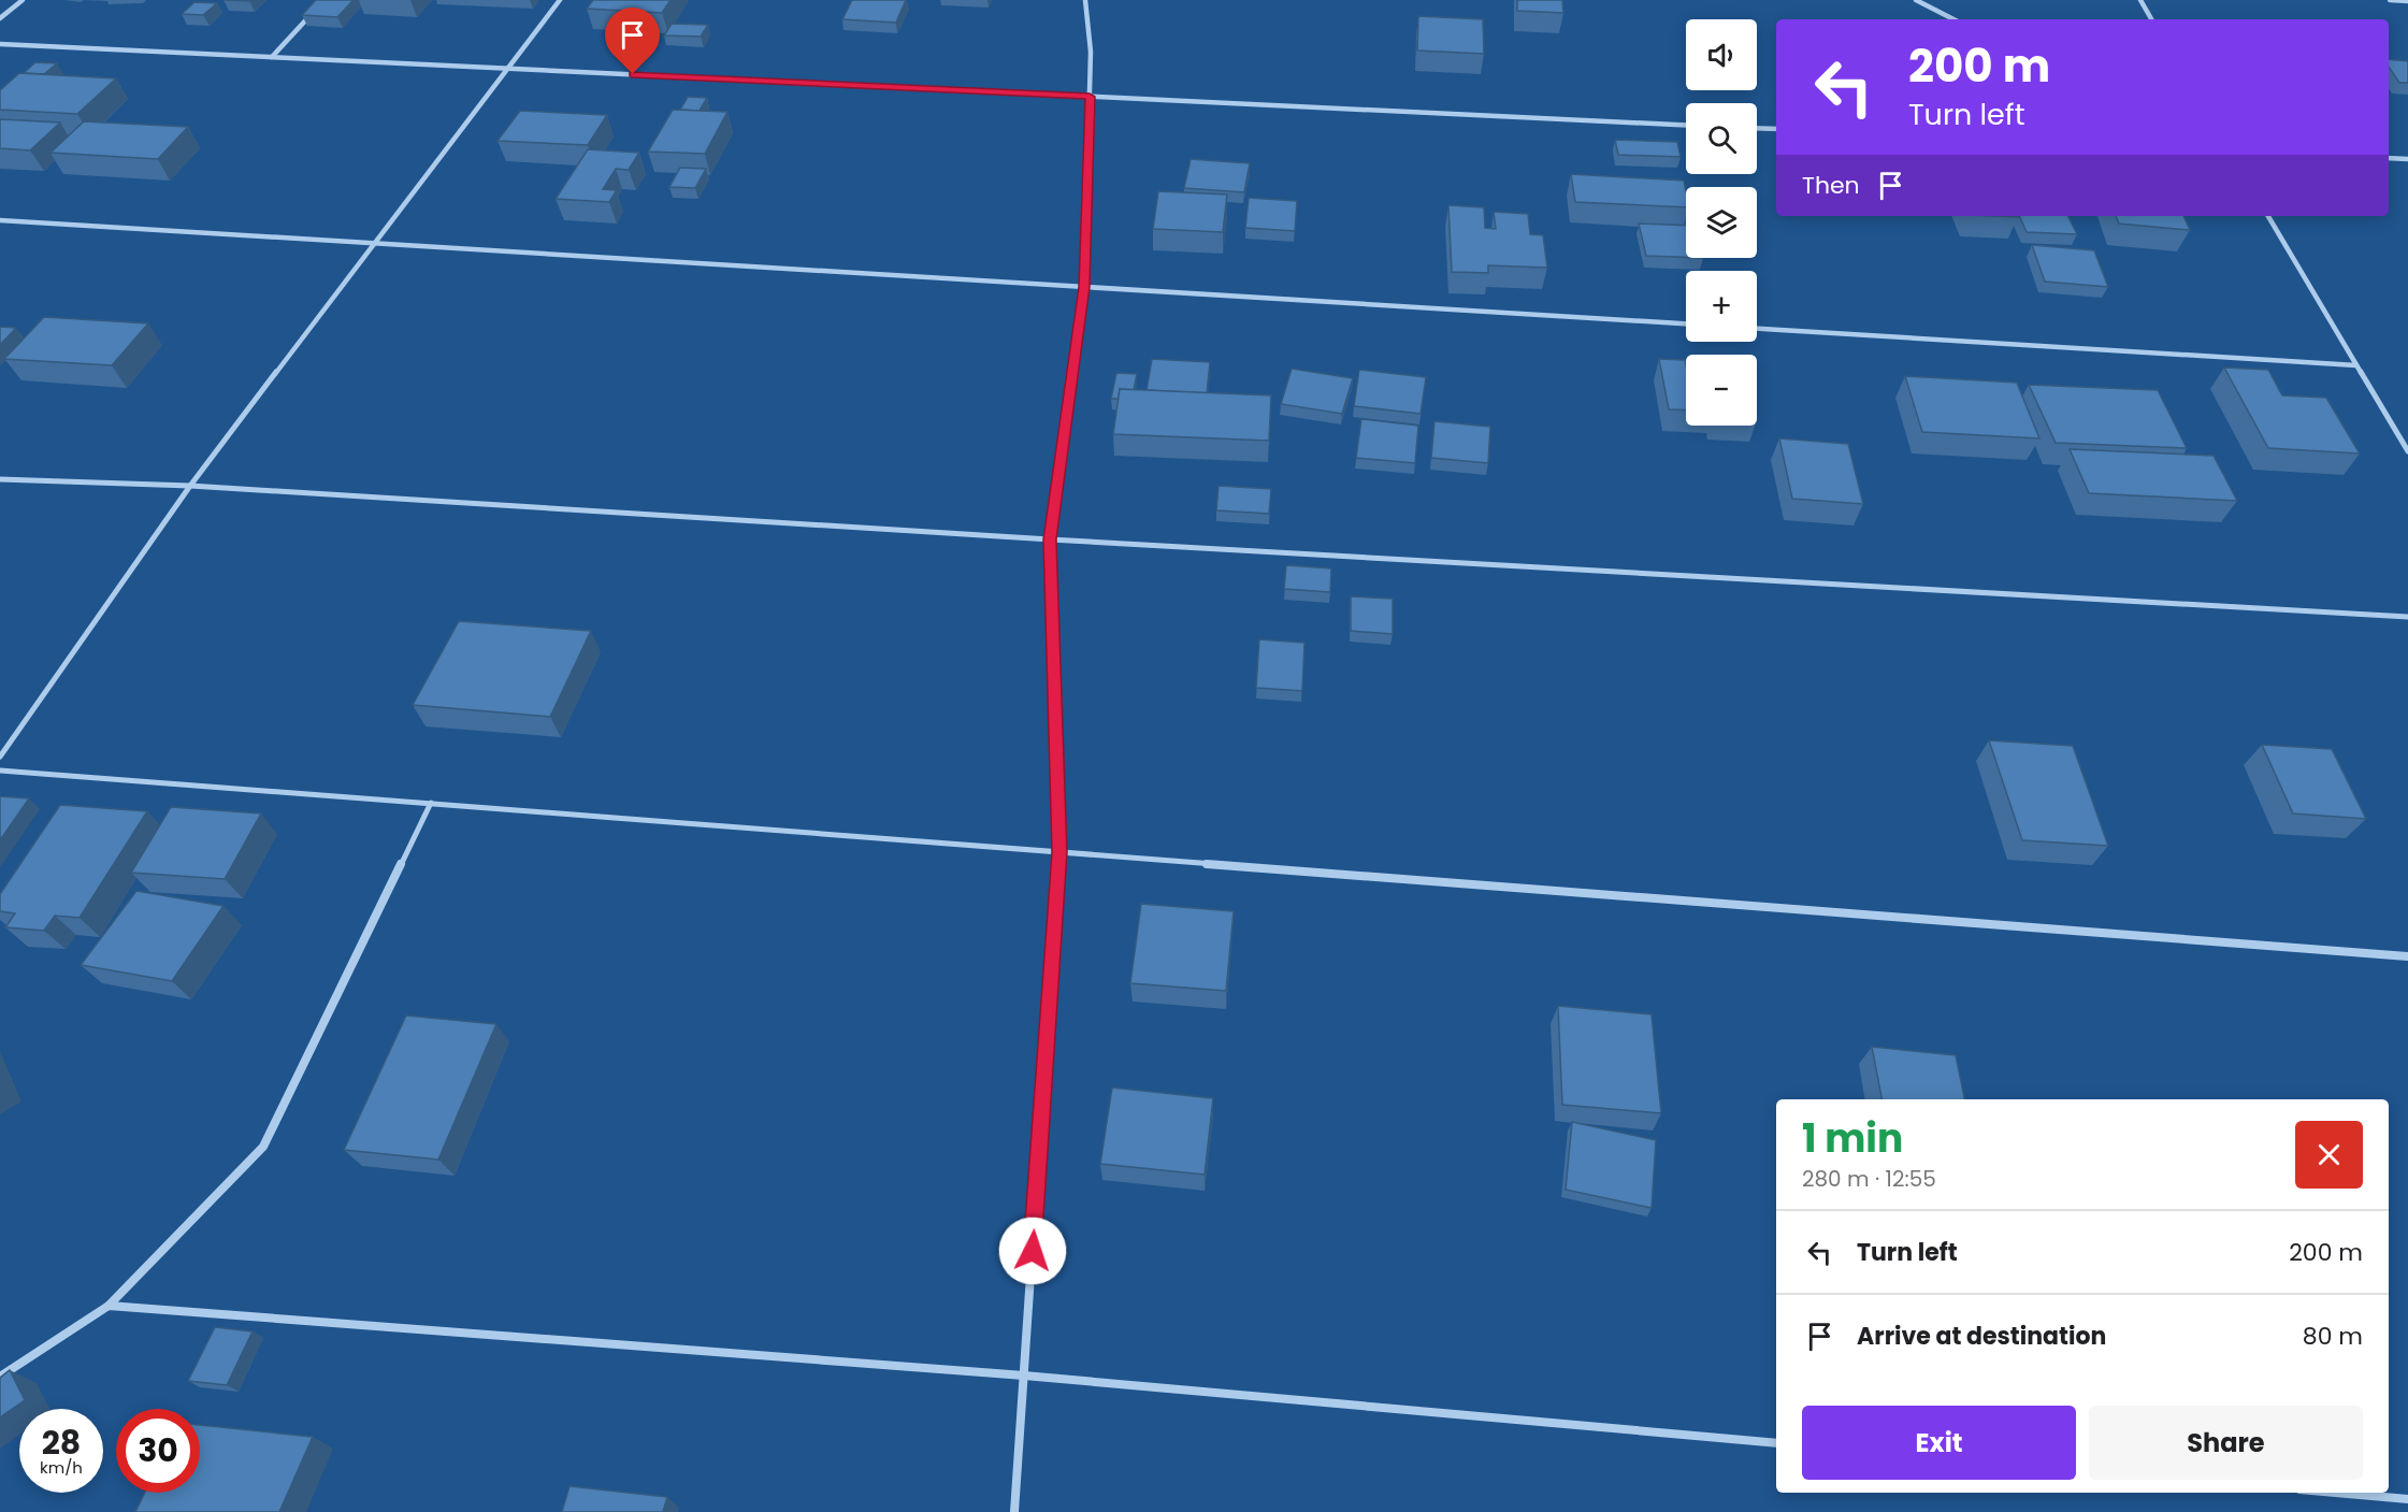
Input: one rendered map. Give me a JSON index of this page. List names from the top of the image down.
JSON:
{
  "page": {
    "map_buttons": ["+", "−"],
    "turn": ["200 m", "Turn left"],
    "then": "Then",
    "heading": ["1 min", "280 m · 12:55"],
    "list": [
      {
        "name": "Turn left",
        "value": "200 m"
      },
      {
        "name": "Arrive at destination",
        "value": "80 m"
      }
    ],
    "buttons": ["Exit", "Share"],
    "speed": "28 km/h",
    "limit": "30"
  }
}
